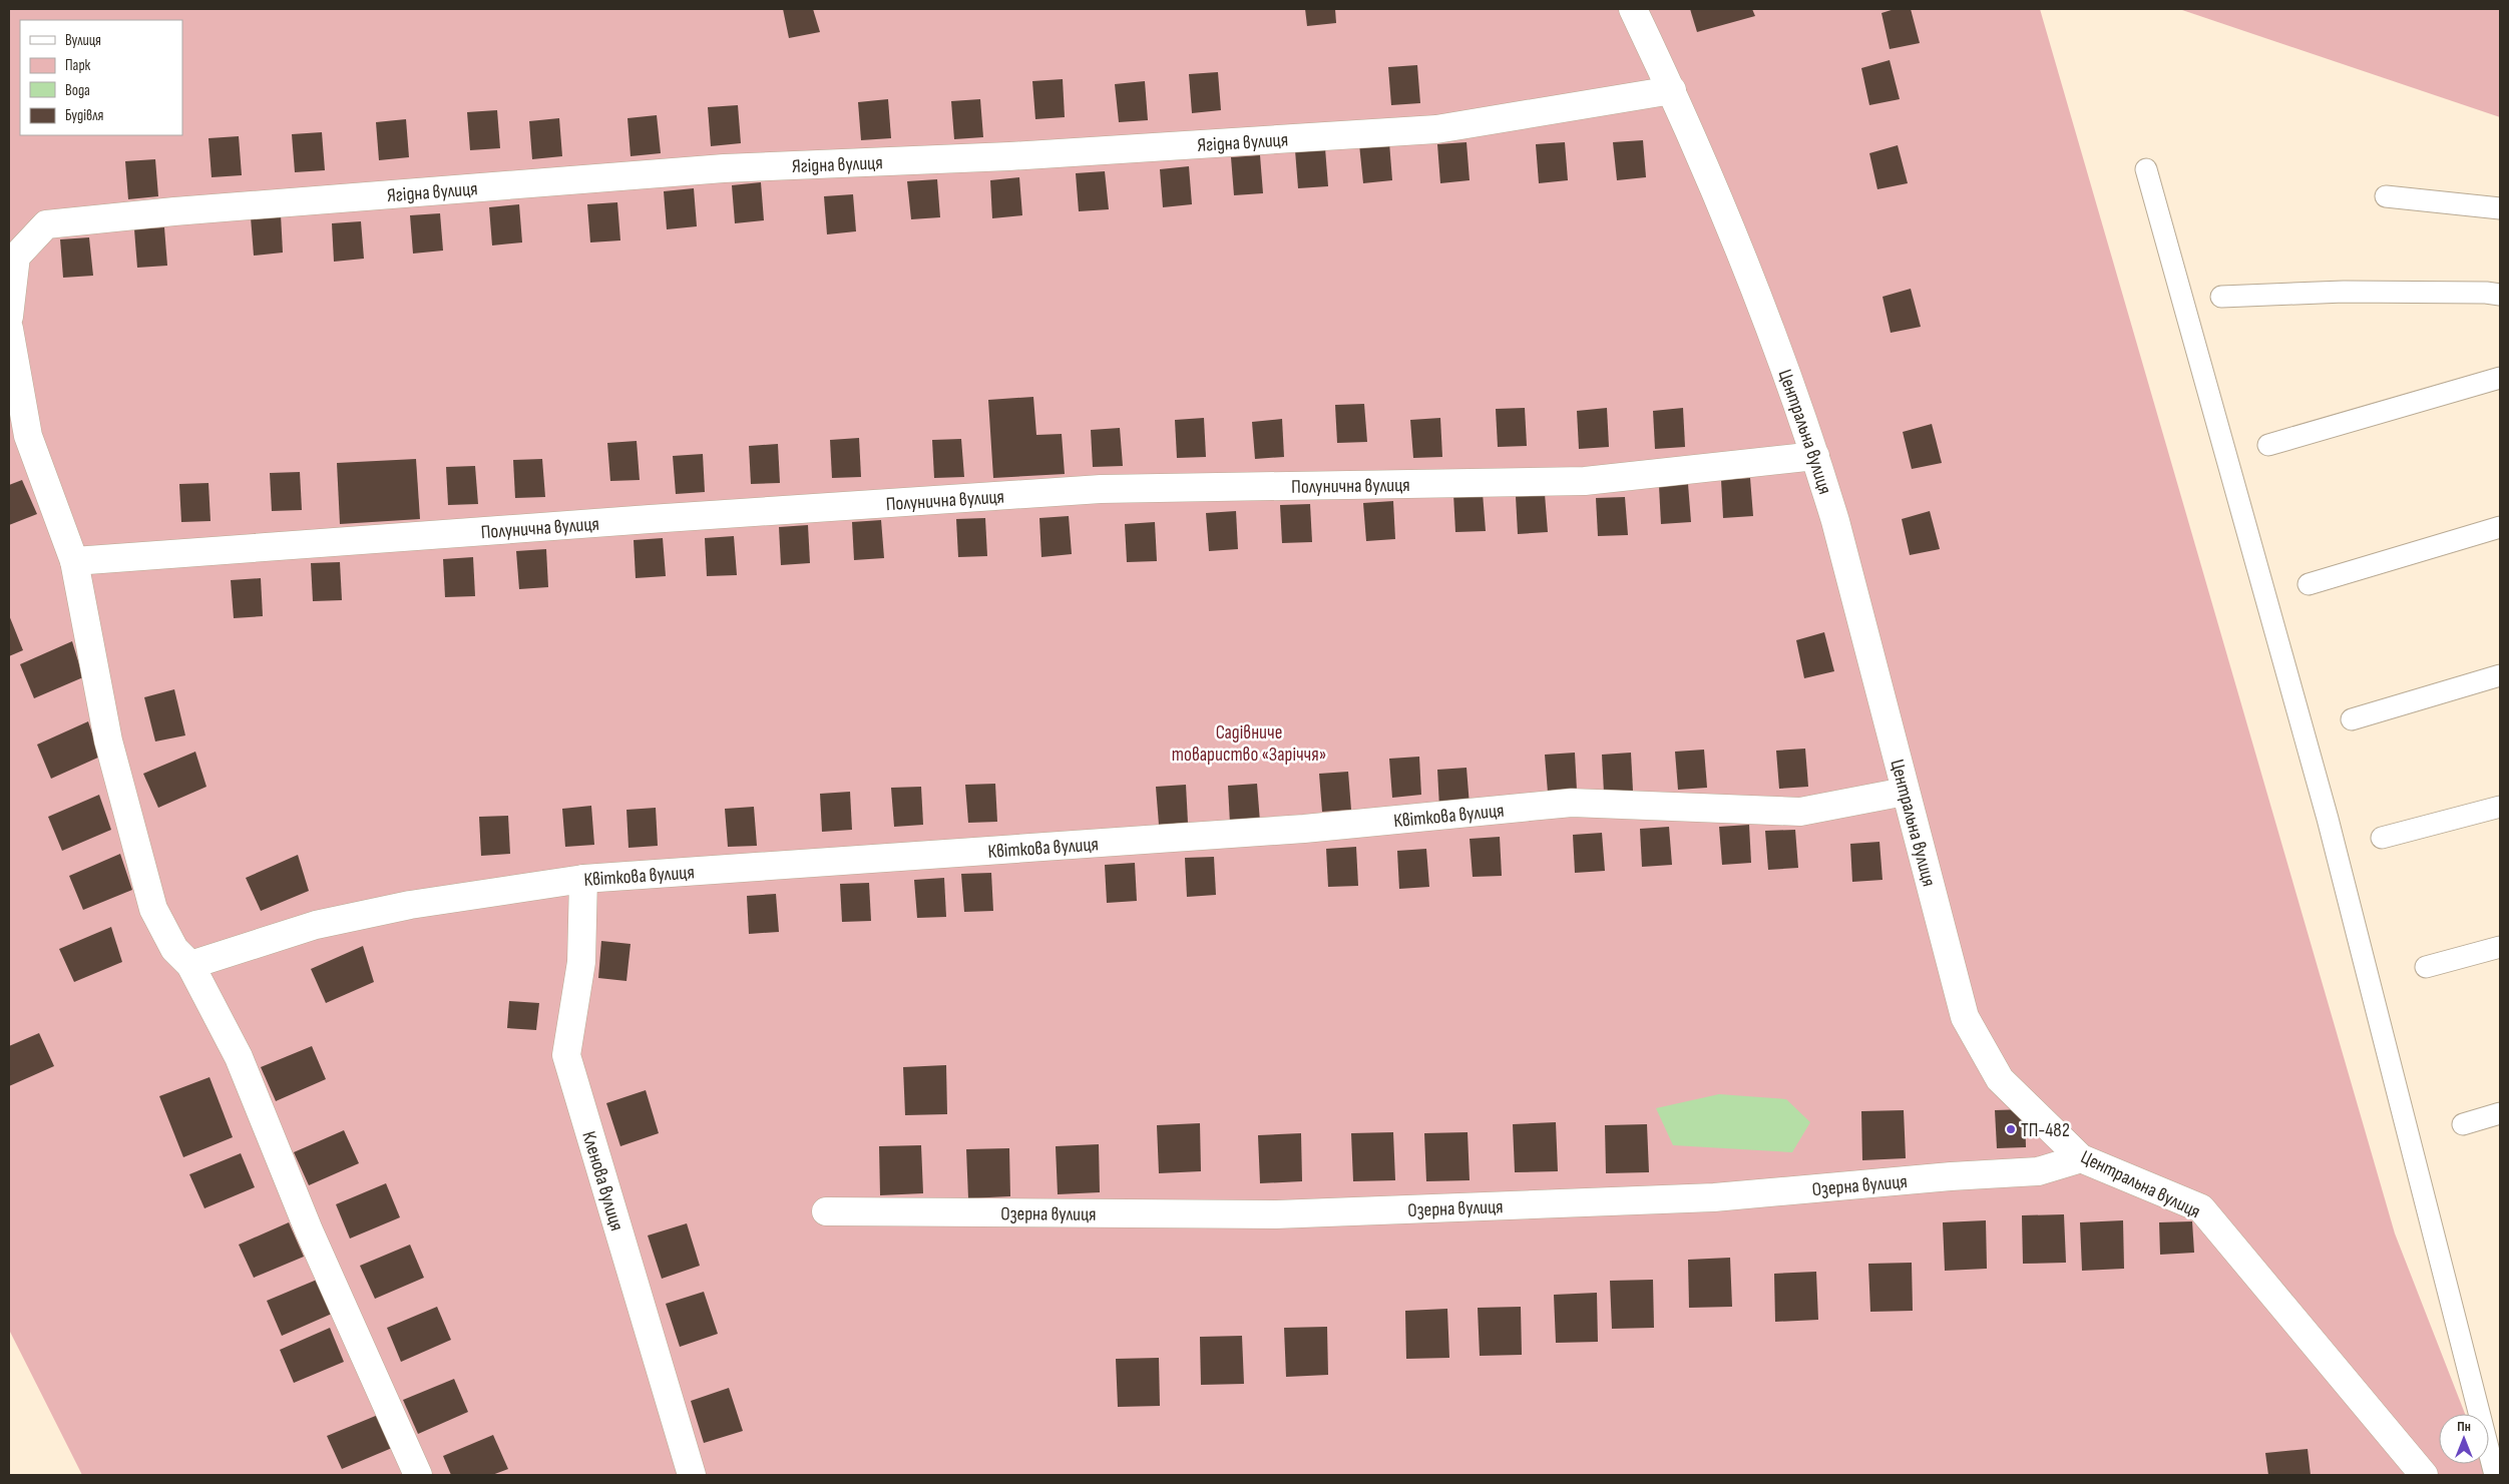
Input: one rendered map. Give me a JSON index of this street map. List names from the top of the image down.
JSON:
{
  "streets": {
    "street": [
      "Ягідна вулиця",
      "Центральна вулиця",
      "Полунична вулиця",
      "Квіткова вулиця",
      "Кленова вулиця",
      "Озерна вулиця"
    ]
  },
  "crossings": [
    ["Ягідна вулиця", "Центральна вулиця"],
    ["Центральна вулиця", "Полунична вулиця"],
    ["Центральна вулиця", "Квіткова вулиця"],
    ["Центральна вулиця", "Озерна вулиця"],
    ["Квіткова вулиця", "Кленова вулиця"]
  ],
  "parks": ["Садівниче товариство «Заріччя»"],
  "places": ["ТП-482"],
  "legend": [
    "Вулиця",
    "Парк",
    "Вода",
    "Будівля"
  ],
  "north": "top"
}
